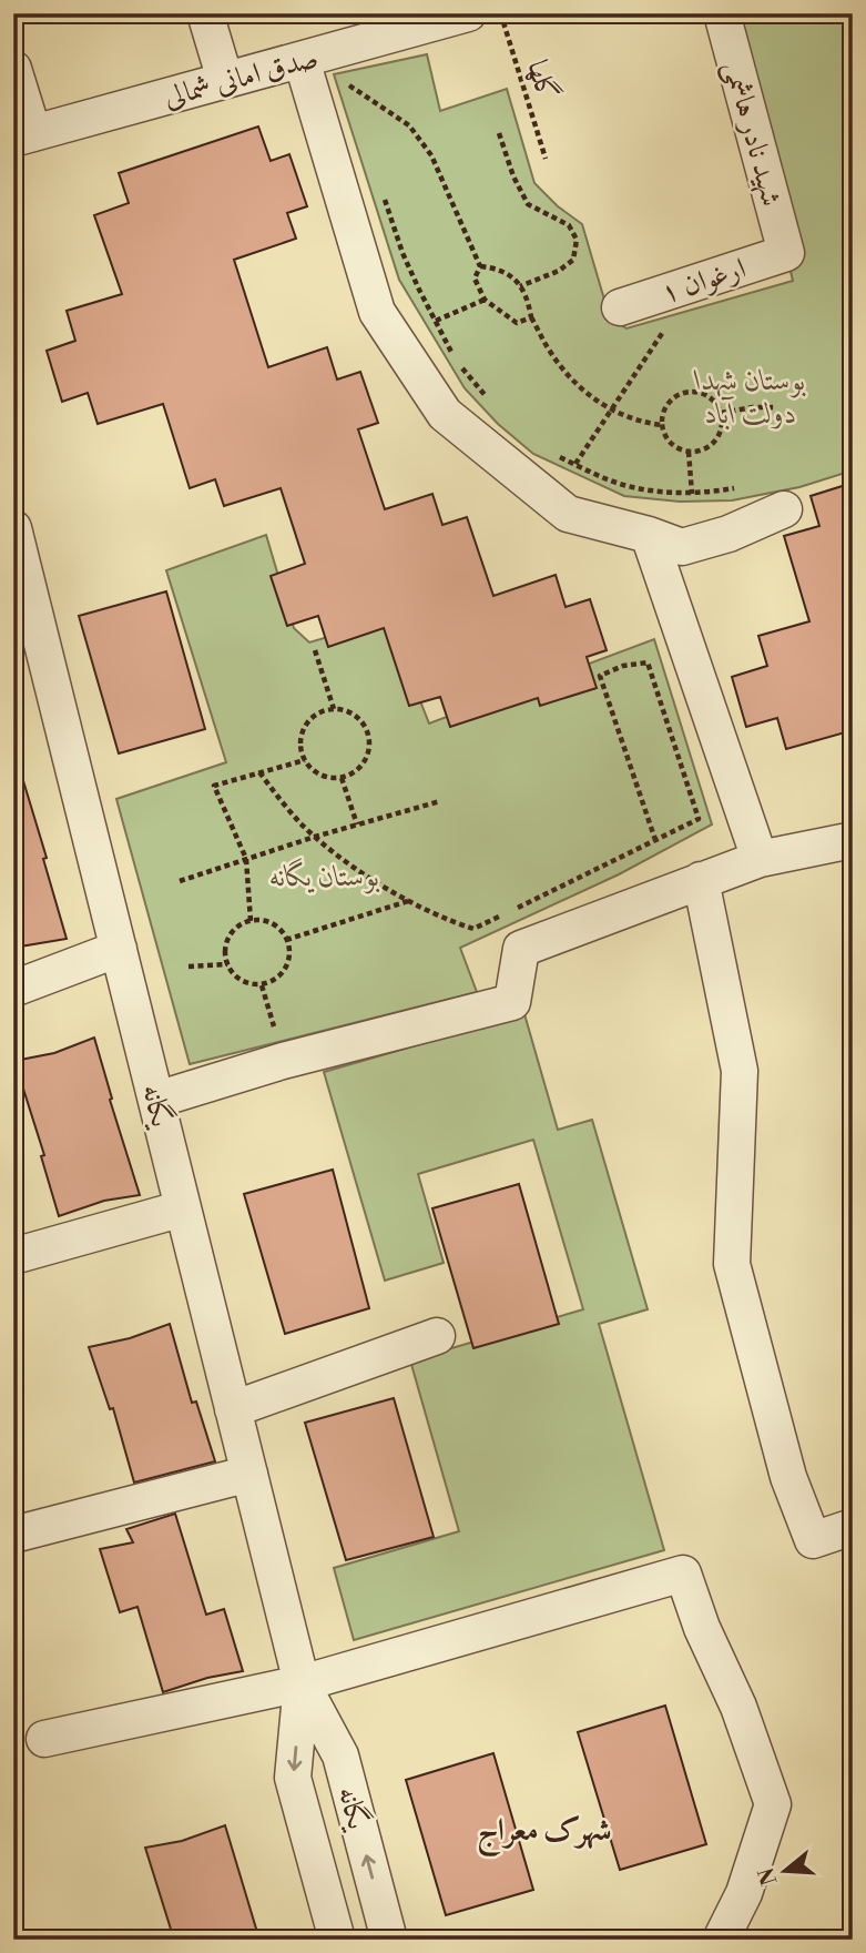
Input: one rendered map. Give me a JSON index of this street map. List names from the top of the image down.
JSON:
{
  "streets": {
    "street": [
      "صدق امانی شمالی",
      "شهید نادر هاشمی",
      "ارغوان ۱",
      "یگانه"
    ],
    "path": ["گلها"]
  },
  "crossings": [
    ["شهید نادر هاشمی", "ارغوان ۱"]
  ],
  "districts": ["شهرک معراج"],
  "parks": ["بوستان شهدا دولت آباد", "بوستان یگانه"],
  "north": "left"
}
